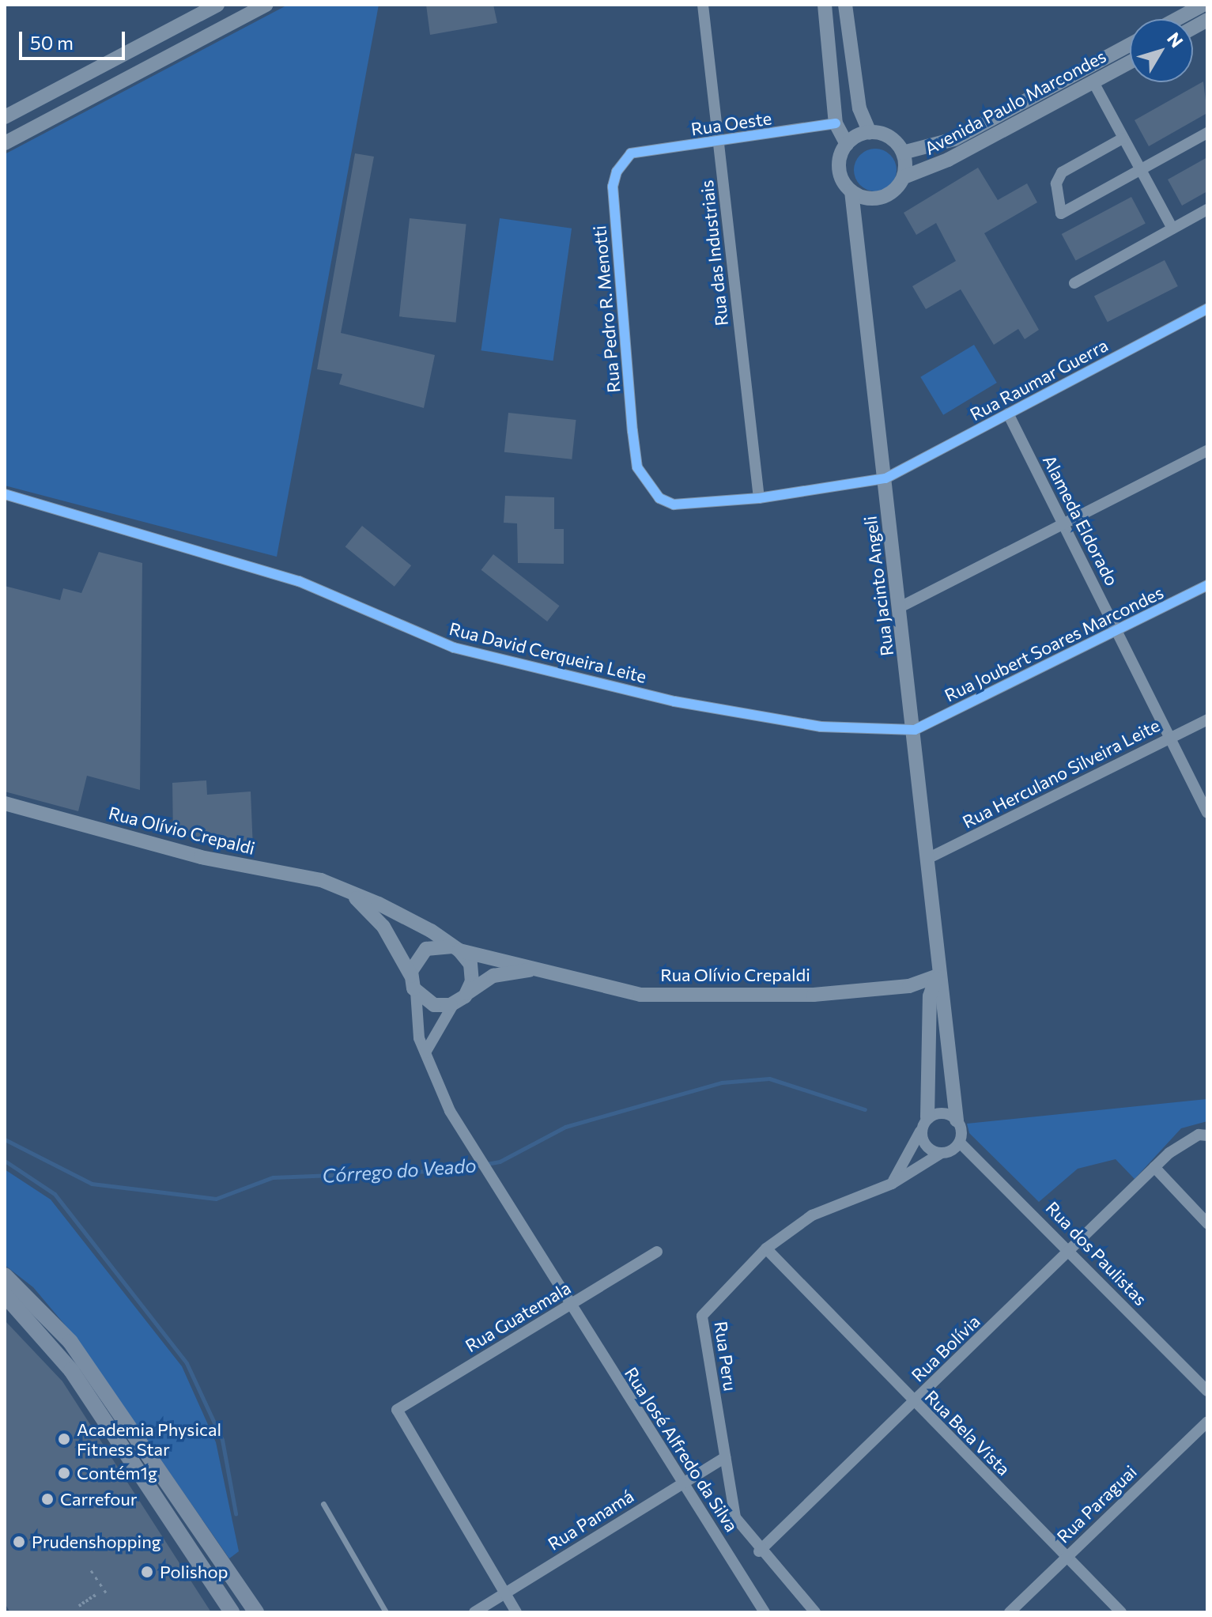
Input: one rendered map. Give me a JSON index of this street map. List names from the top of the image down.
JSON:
{
  "streets": {
    "street": [
      "Avenida Paulo Marcondes",
      "Rua Oeste",
      "Rua das Industriais",
      "Rua Pedro R. Menotti",
      "Rua Raumar Guerra",
      "Alameda Eldorado",
      "Rua Jacinto Angeli",
      "Rua Joubert Soares Marcondes",
      "Rua David Cerqueira Leite",
      "Rua Herculano Silveira Leite",
      "Rua Olívio Crepaldi",
      "Rua dos Paulistas",
      "Rua Guatemala",
      "Rua Bolívia",
      "Rua Peru",
      "Rua Bela Vista",
      "Rua José Alfredo da Silva",
      "Rua Paraguai",
      "Rua Panamá"
    ]
  },
  "crossings": [
    ["Avenida Paulo Marcondes", "Rua Jacinto Angeli"],
    ["Rua Oeste", "Rua das Industriais"],
    ["Rua Oeste", "Rua Pedro R. Menotti"],
    ["Rua das Industriais", "Rua Raumar Guerra"],
    ["Rua Pedro R. Menotti", "Rua Raumar Guerra"],
    ["Rua Raumar Guerra", "Alameda Eldorado"],
    ["Rua Raumar Guerra", "Rua Jacinto Angeli"],
    ["Alameda Eldorado", "Rua Joubert Soares Marcondes"],
    ["Alameda Eldorado", "Rua Herculano Silveira Leite"],
    ["Rua Jacinto Angeli", "Rua Joubert Soares Marcondes"],
    ["Rua Jacinto Angeli", "Rua David Cerqueira Leite"],
    ["Rua Jacinto Angeli", "Rua Herculano Silveira Leite"],
    ["Rua Jacinto Angeli", "Rua Olívio Crepaldi"],
    ["Rua Jacinto Angeli", "Rua dos Paulistas"],
    ["Rua Jacinto Angeli", "Rua Peru"],
    ["Rua Joubert Soares Marcondes", "Rua David Cerqueira Leite"],
    ["Rua Olívio Crepaldi", "Rua José Alfredo da Silva"],
    ["Rua dos Paulistas", "Rua Bolívia"],
    ["Rua dos Paulistas", "Rua Peru"],
    ["Rua Guatemala", "Rua José Alfredo da Silva"],
    ["Rua Guatemala", "Rua Panamá"],
    ["Rua Bolívia", "Rua Peru"],
    ["Rua Bolívia", "Rua Bela Vista"],
    ["Rua Peru", "Rua Bela Vista"],
    ["Rua Peru", "Rua Panamá"],
    ["Rua Bela Vista", "Rua Paraguai"],
    ["Rua José Alfredo da Silva", "Rua Panamá"]
  ],
  "water": ["Córrego do Veado"],
  "places": [
    "Academia Physical Fitness Star",
    "Contém1g",
    "Carrefour",
    "Prudenshopping",
    "Polishop"
  ],
  "scale_bar": "50 m",
  "north": "top right"
}
